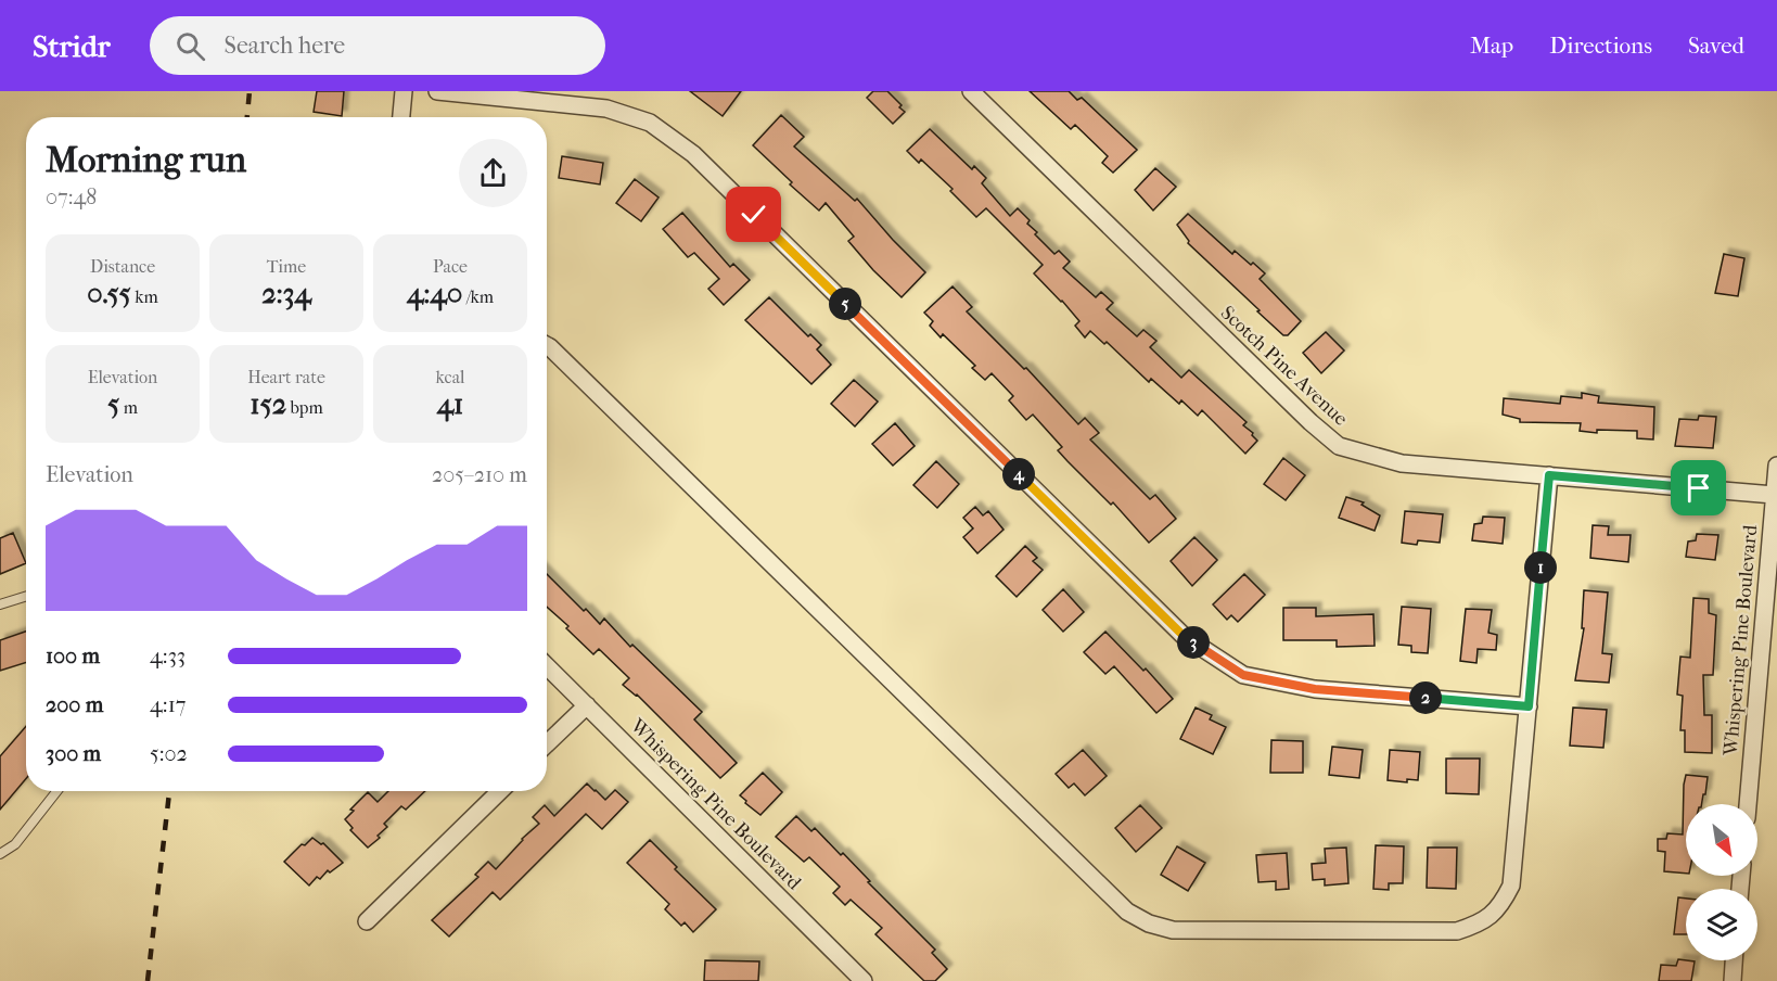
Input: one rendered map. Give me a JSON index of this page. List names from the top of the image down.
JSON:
{
  "streets": {
    "street": ["Scotch Pine Avenue", "Whispering Pine Boulevard"]
  },
  "crossings": [
    ["Scotch Pine Avenue", "Whispering Pine Boulevard"]
  ],
  "north": "bottom right",
  "page": {
    "header": "Stridr",
    "search": "Search here",
    "nav": ["Map", "Directions", "Saved"],
    "heading": ["Morning run", "07:48"],
    "stats": [
      ["Distance", "0.55 km"],
      ["Time", "2:34"],
      ["Pace", "4:40 /km"],
      ["Elevation", "5 m"],
      ["Heart rate", "152 bpm"],
      ["kcal", "41"]
    ],
    "pins": [
      "5",
      "4",
      "1",
      "3",
      "2"
    ],
    "chart": ["Elevation", "205–210 m"],
    "list": [
      {
        "name": "100 m",
        "note": "4:33"
      },
      {
        "name": "200 m",
        "note": "4:17"
      },
      {
        "name": "300 m",
        "note": "5:02"
      }
    ]
  }
}
